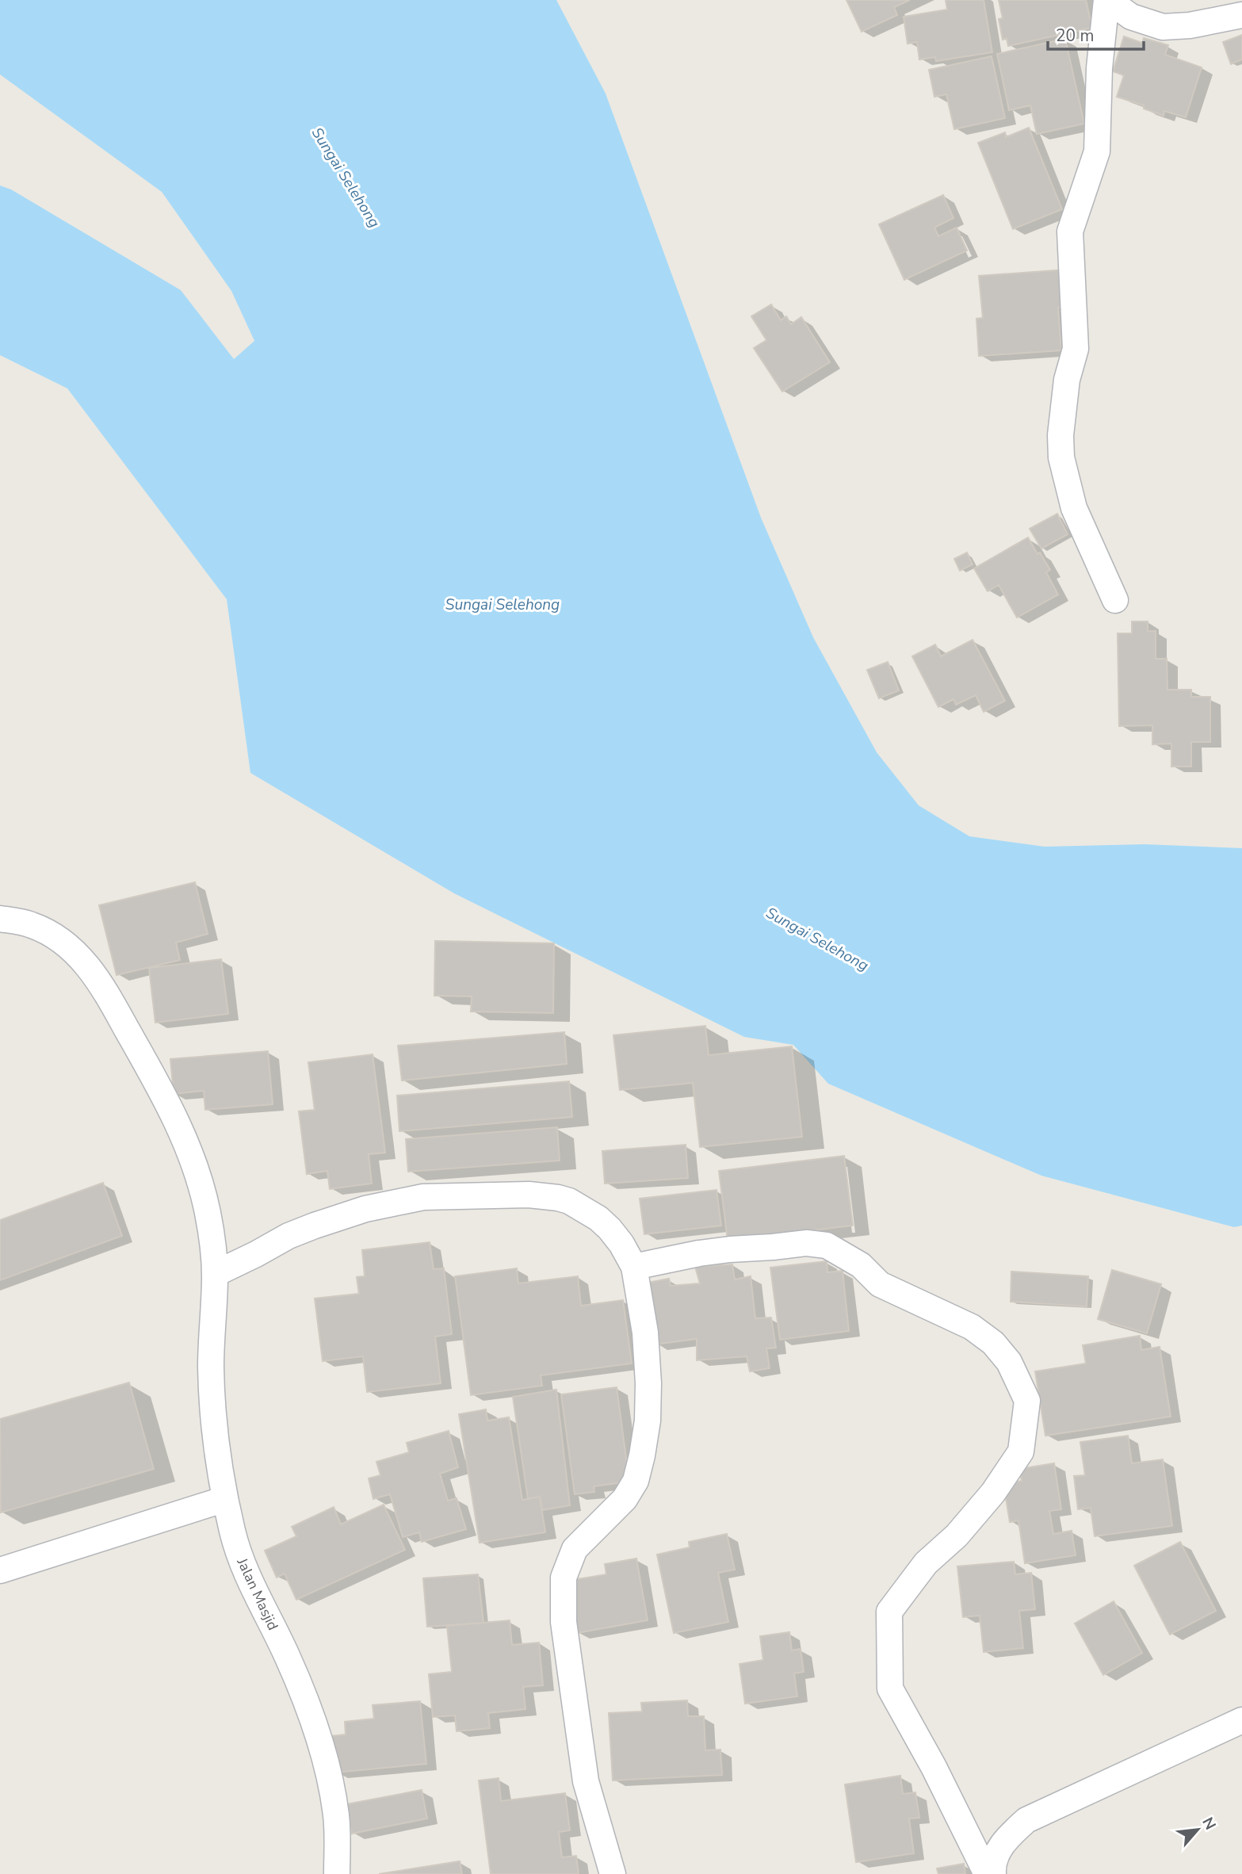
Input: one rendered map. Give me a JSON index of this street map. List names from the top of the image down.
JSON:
{
  "streets": {
    "street": ["Jalan Masjid"]
  },
  "water": ["Sungai Selehong"],
  "scale_bar": "20 m",
  "north": "top right"
}
